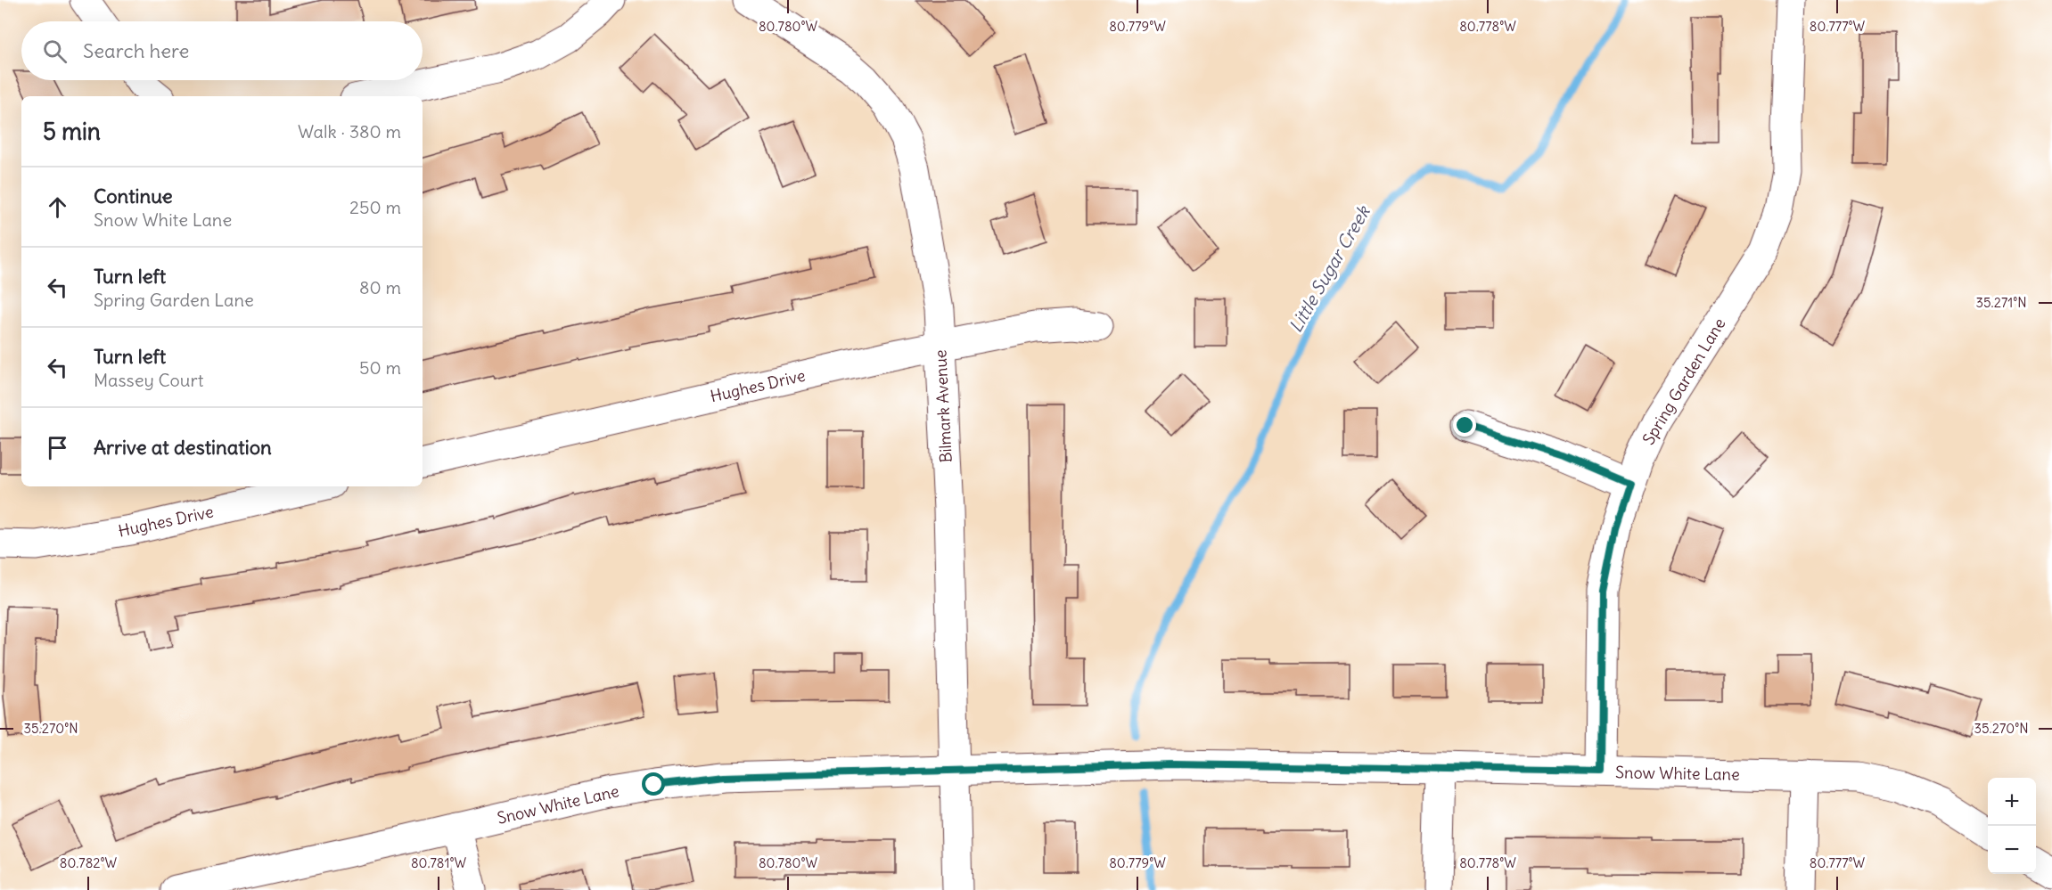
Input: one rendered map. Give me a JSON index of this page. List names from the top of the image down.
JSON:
{
  "streets": {
    "street": [
      "Spring Garden Lane",
      "Hughes Drive",
      "Bilmark Avenue",
      "Snow White Lane"
    ]
  },
  "crossings": [
    ["Spring Garden Lane", "Snow White Lane"],
    ["Hughes Drive", "Bilmark Avenue"],
    ["Bilmark Avenue", "Snow White Lane"]
  ],
  "water": ["Little Sugar Creek"],
  "page": {
    "search": "Search here",
    "heading": ["5 min", "Walk · 380 m"],
    "list": [
      ["Continue", "Snow White Lane", "250 m"],
      ["Turn left", "Spring Garden Lane", "80 m"],
      ["Turn left", "Massey Court", "50 m"],
      "Arrive at destination"
    ],
    "map_buttons": ["+", "−"]
  },
  "coordinates": [
    "80.780°W",
    "80.779°W",
    "80.778°W",
    "80.777°W",
    "35.271°N",
    "35.270°N",
    "80.782°W",
    "80.781°W"
  ]
}
